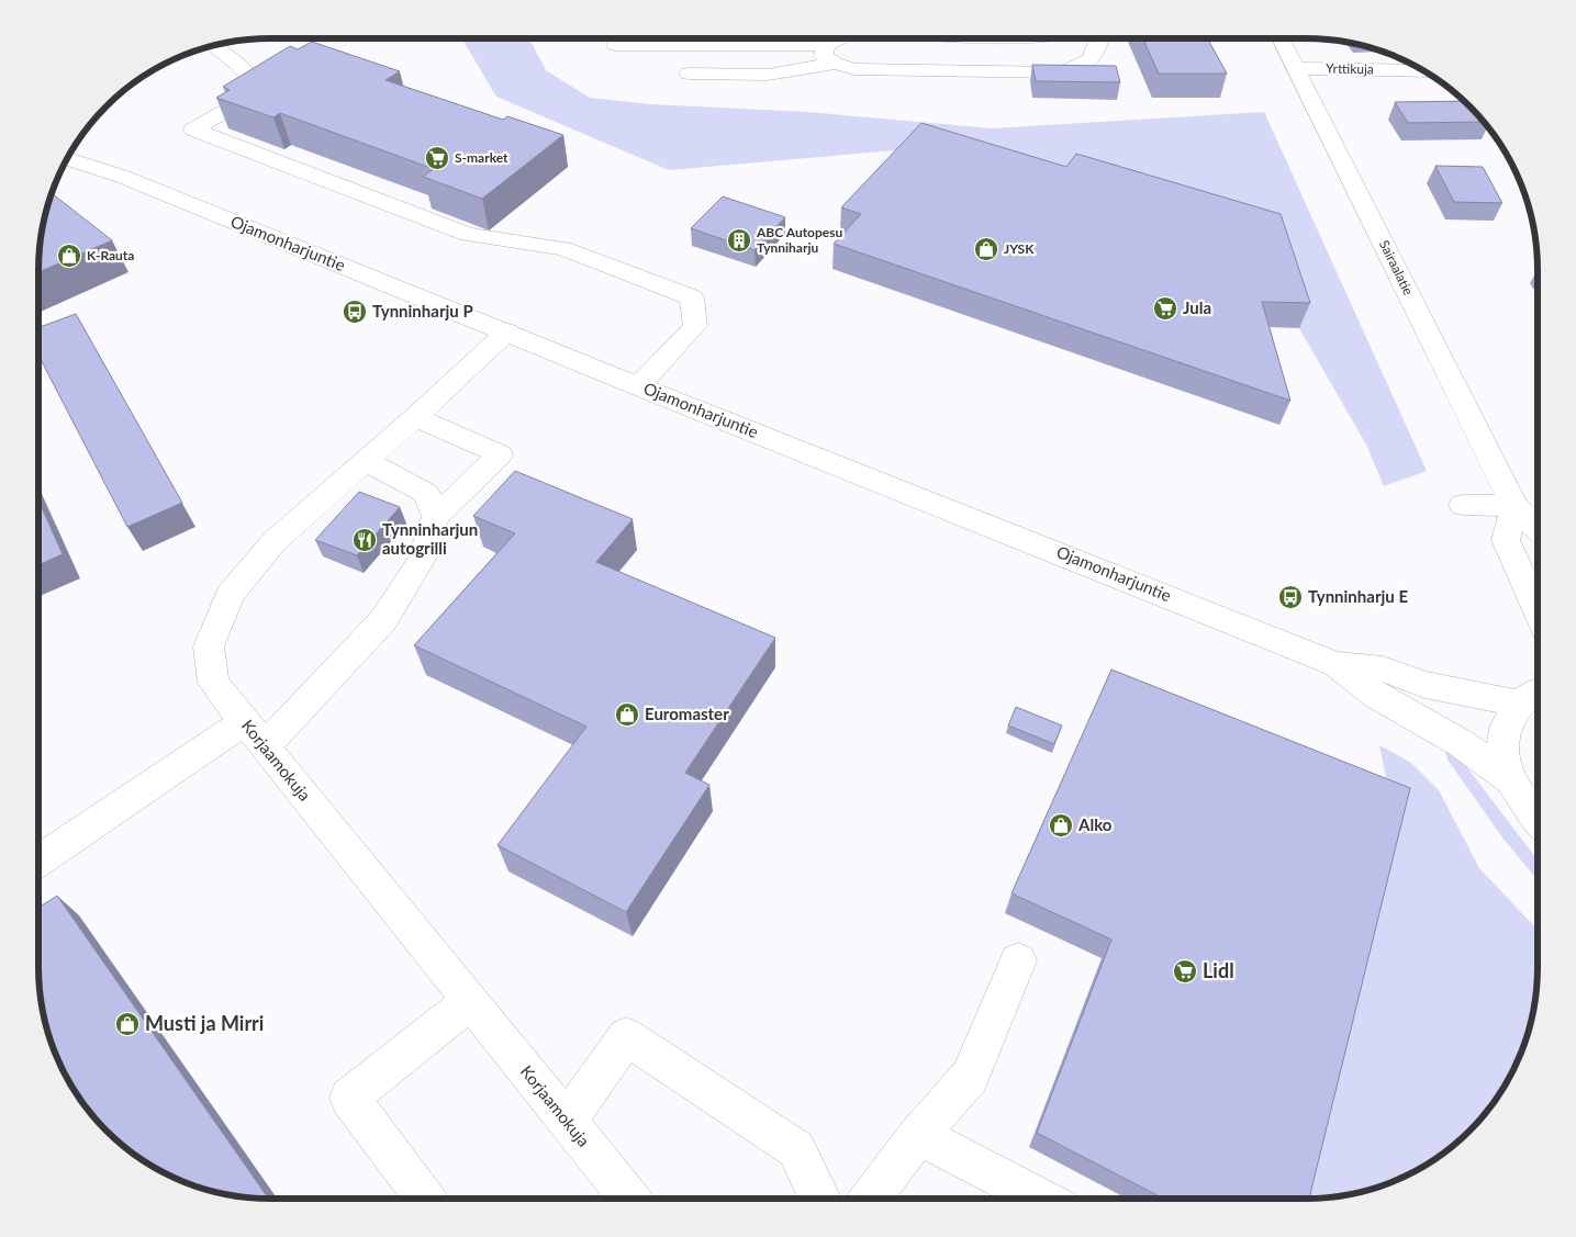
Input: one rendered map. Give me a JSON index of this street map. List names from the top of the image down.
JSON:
{
  "streets": {
    "street": [
      "Yrttikuja",
      "Ojamonharjuntie",
      "Sairaalatie",
      "Korjaamokuja"
    ]
  },
  "crossings": [
    ["Yrttikuja", "Sairaalatie"],
    ["Ojamonharjuntie", "Korjaamokuja"]
  ],
  "places": {
    "supermarket": ["S-market", "Jula", "Lidl"],
    "building": ["ABC Autopesu Tynniharju"],
    "shop": [
      "JYSK",
      "K-Rauta",
      "Euromaster",
      "Alko",
      "Musti ja Mirri"
    ],
    "bus stop": ["Tynninharju P", "Tynninharju E"],
    "restaurant": ["Tynninharjun autogrilli"]
  }
}
